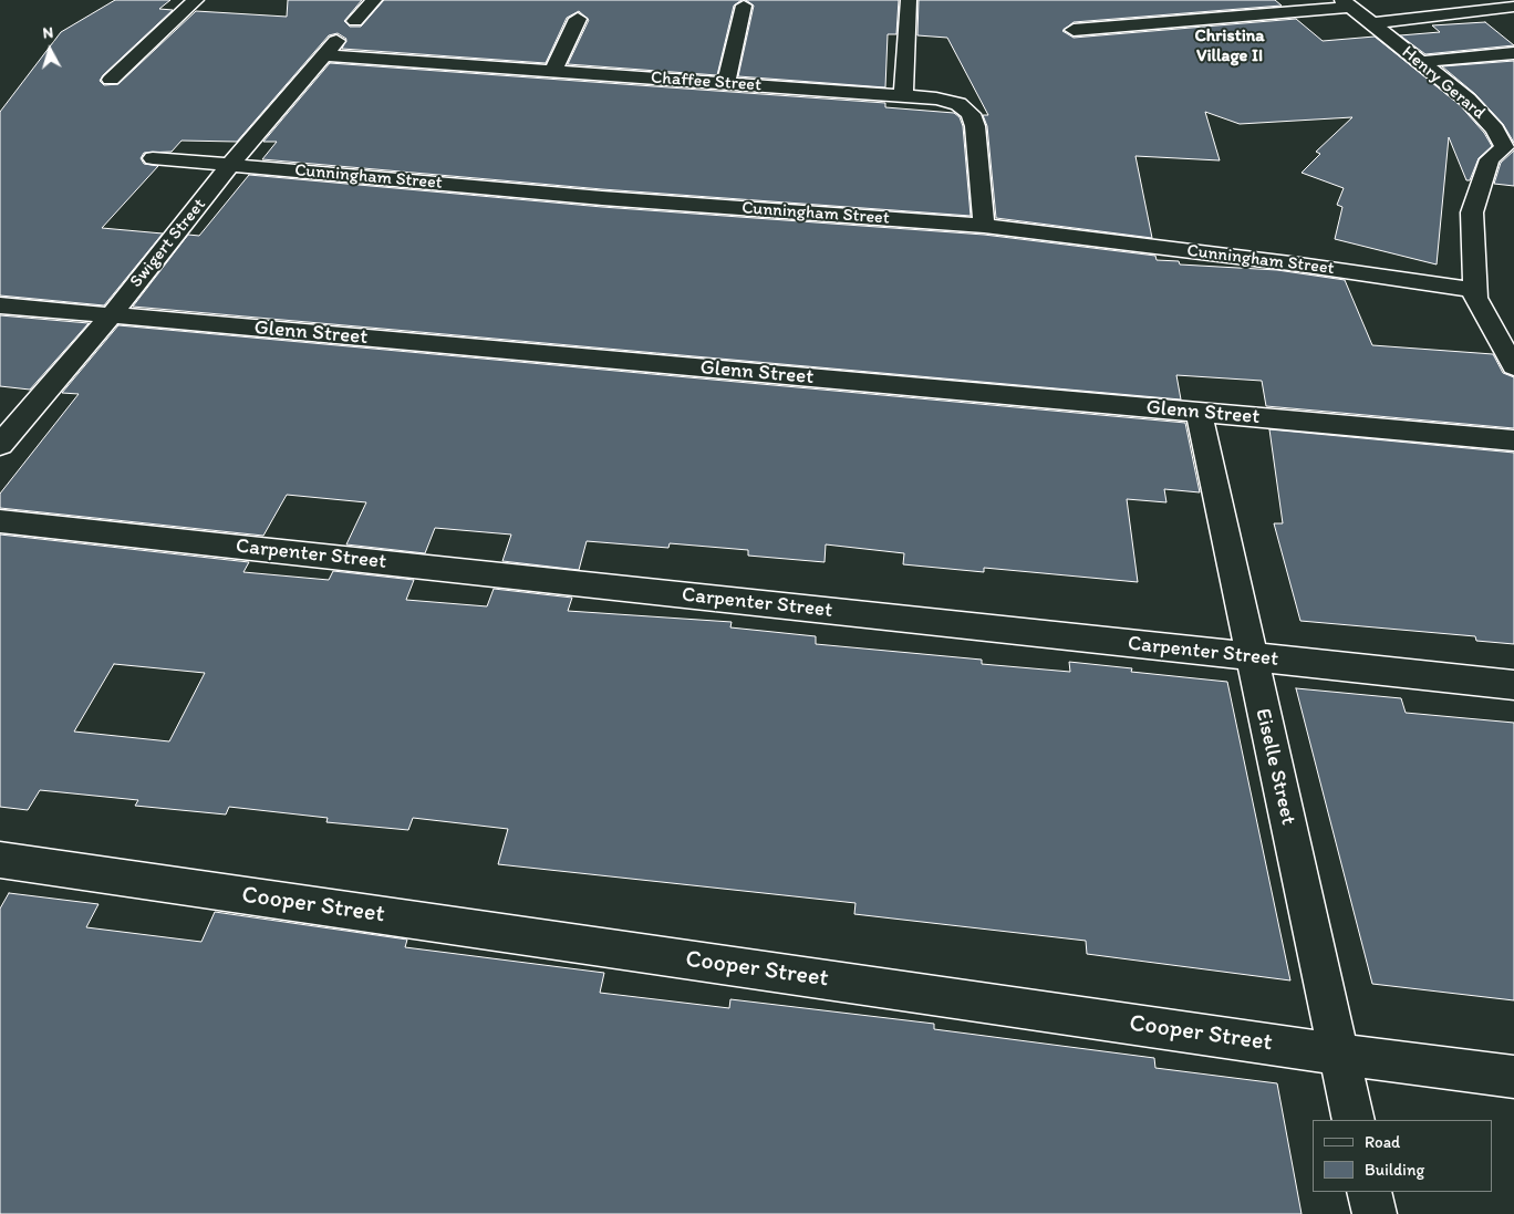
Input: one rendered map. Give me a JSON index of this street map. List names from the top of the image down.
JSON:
{
  "streets": {
    "street": [
      "Chaffee Street",
      "Henry Gerard",
      "Cunningham Street",
      "Swigert Street",
      "Glenn Street",
      "Carpenter Street",
      "Eiselle Street",
      "Cooper Street"
    ]
  },
  "crossings": [
    ["Chaffee Street", "Cunningham Street"],
    ["Chaffee Street", "Swigert Street"],
    ["Henry Gerard", "Cunningham Street"],
    ["Cunningham Street", "Swigert Street"],
    ["Swigert Street", "Glenn Street"],
    ["Glenn Street", "Eiselle Street"],
    ["Carpenter Street", "Eiselle Street"],
    ["Eiselle Street", "Cooper Street"]
  ],
  "districts": ["Christina Village II"],
  "legend": ["Road", "Building"],
  "north": "top"
}
